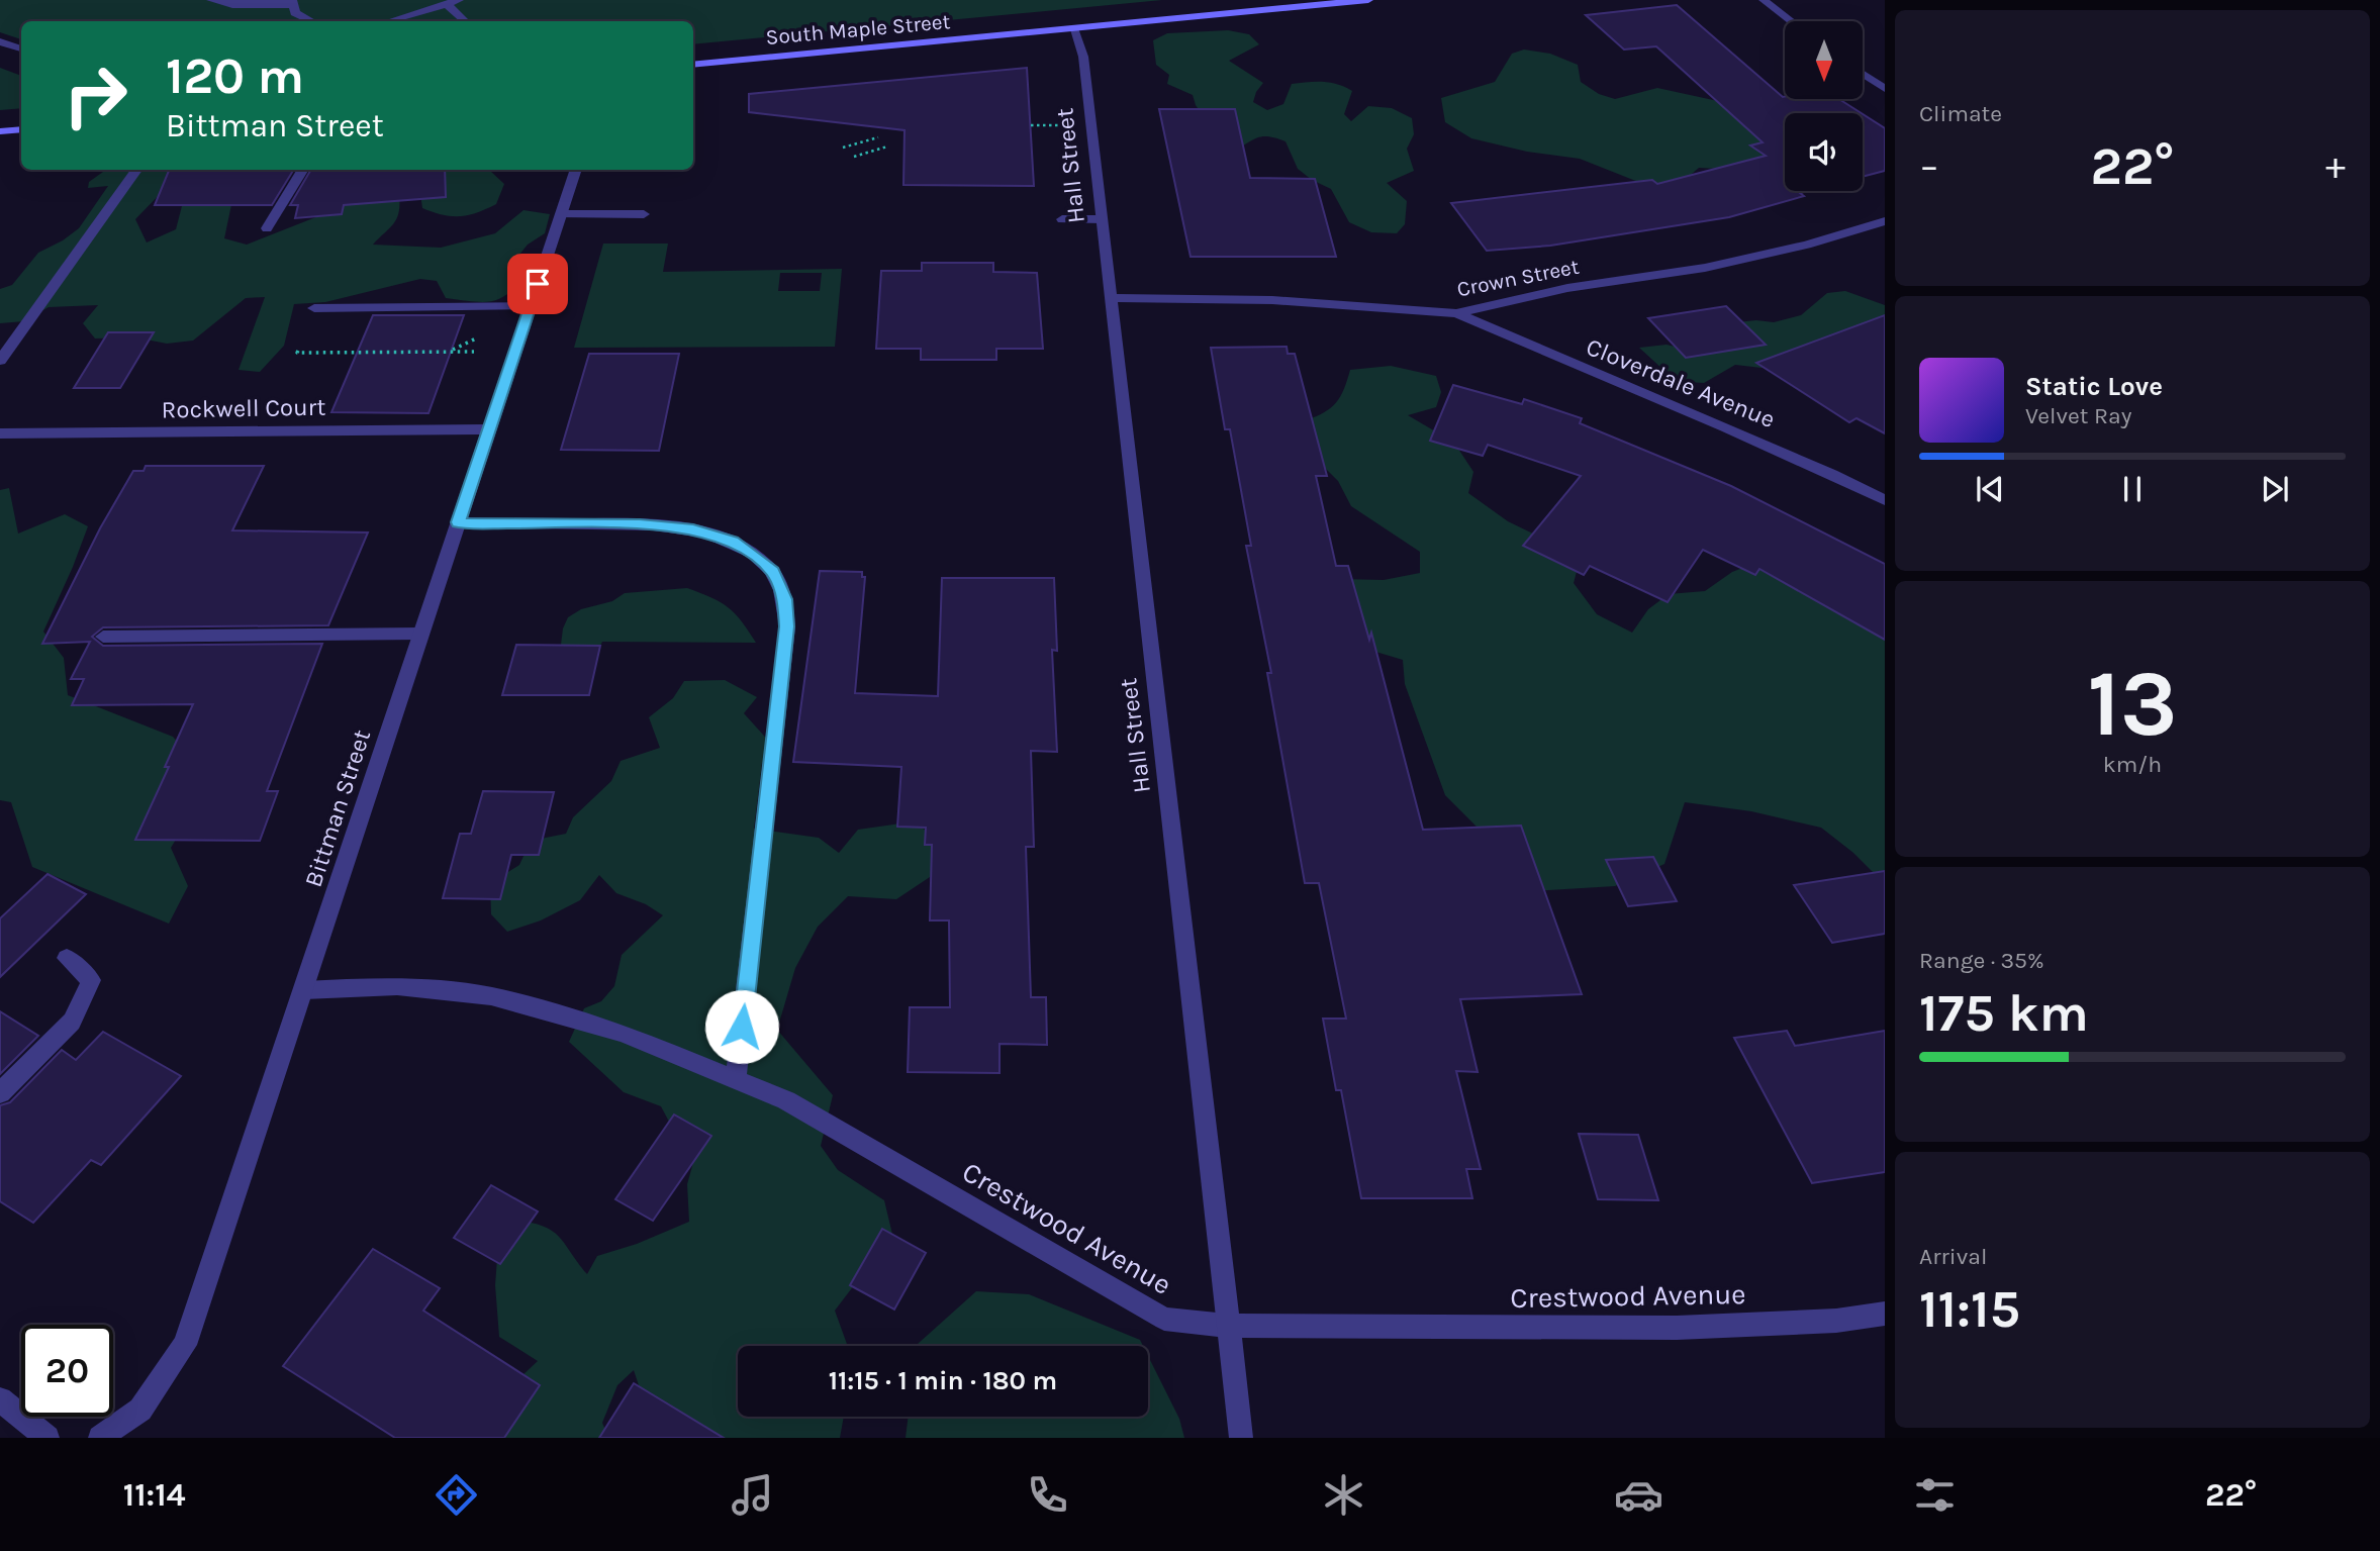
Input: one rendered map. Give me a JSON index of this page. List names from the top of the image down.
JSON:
{
  "streets": {
    "main road": ["South Maple Street"],
    "street": [
      "Hall Street",
      "Crown Street",
      "Cloverdale Avenue",
      "Rockwell Court",
      "Bittman Street",
      "Crestwood Avenue"
    ]
  },
  "crossings": [
    ["South Maple Street", "Hall Street"],
    ["Hall Street", "Crown Street"],
    ["Hall Street", "Crestwood Avenue"],
    ["Crown Street", "Cloverdale Avenue"],
    ["Rockwell Court", "Bittman Street"],
    ["Bittman Street", "Crestwood Avenue"]
  ],
  "north": "bottom",
  "page": {
    "tile": [
      "Climate",
      ["13", "km/h"],
      ["Range · 35%", "175 km"],
      ["Arrival", "11:15"]
    ],
    "turn": ["120 m", "Bittman Street"],
    "heat": ["−", "22°", "+"],
    "song": ["Static Love", "Velvet Ray"],
    "limit": "20",
    "trip": "11:15 · 1 min · 180 m",
    "tabs": ["11:14", "22°"]
  }
}
